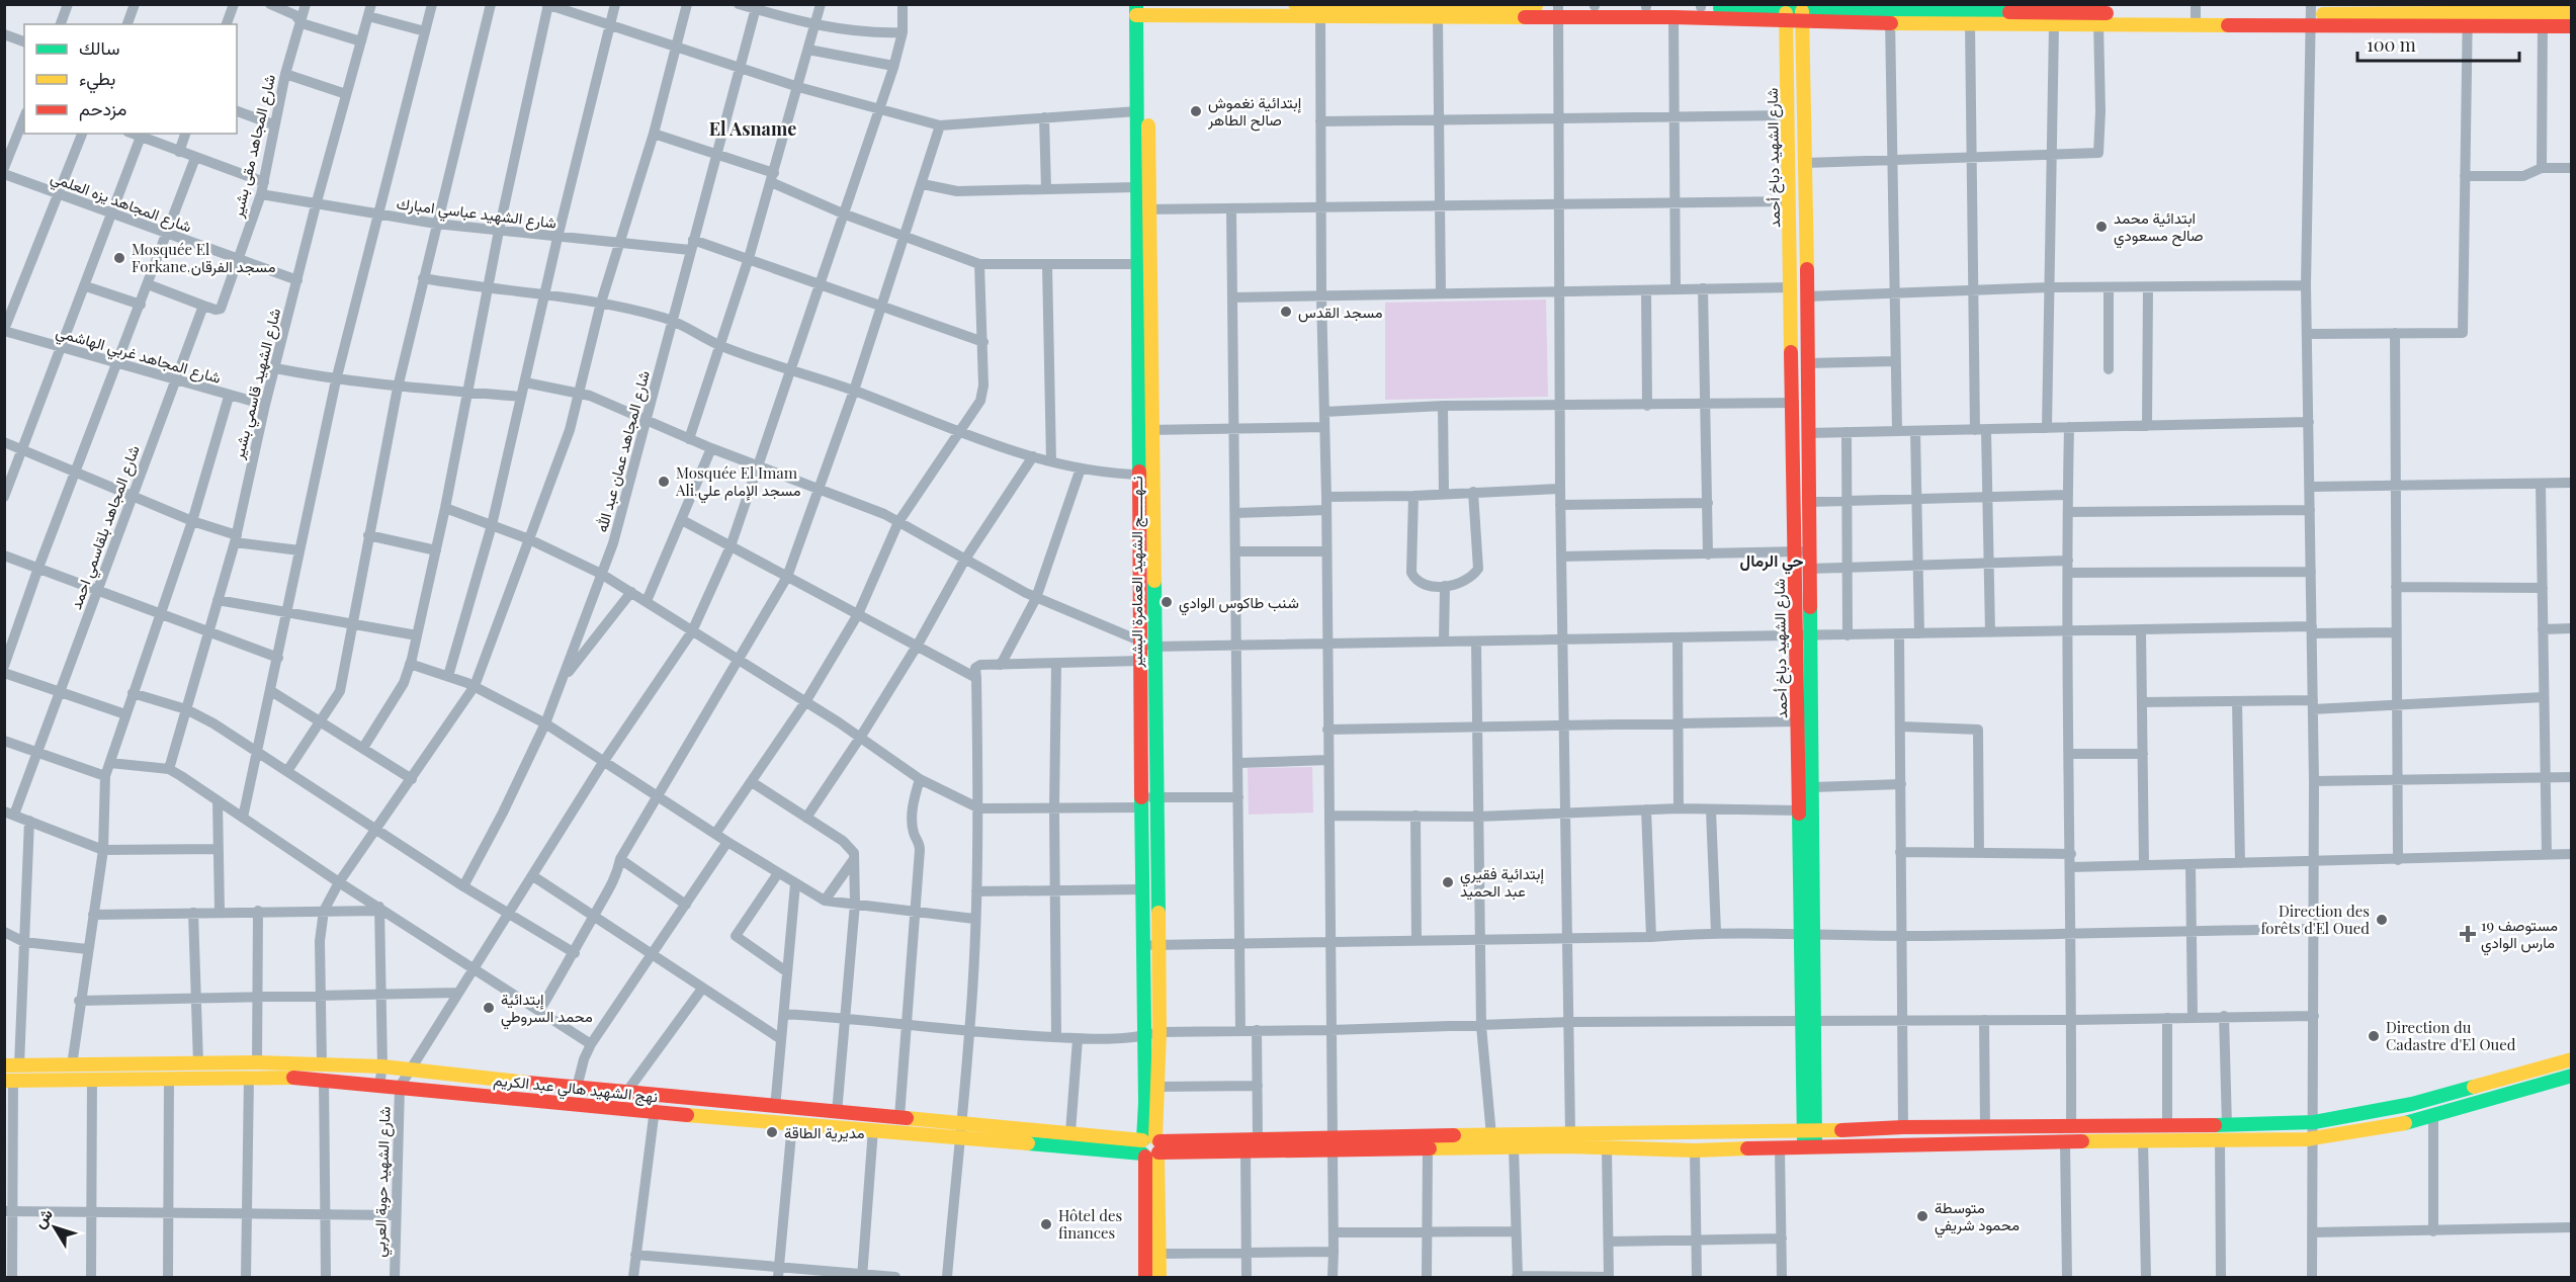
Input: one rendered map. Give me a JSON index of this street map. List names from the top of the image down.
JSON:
{
  "streets": {
    "main road": ["شارع الشهيد دباخ أحمد", "نــهـــــج الشهيد العمامرة البشير", "نهج الشهيد هالي عبد الكريم"],
    "street": [
      "شارع المجاهد مقى بشير",
      "شارع المجاهد يزه العلمي",
      "شارع الشهيد عباسي امبارك",
      "شارع المجاهد غربي الهاشمي",
      "شارع الشهيد قاسمي بشير",
      "شارع المجاهد عمان عبد الله",
      "شارع المجاهد بلقاسمي احمد",
      "شارع الشهيد حوبة العربي"
    ]
  },
  "crossings": [
    ["شارع المجاهد مقى بشير", "شارع المجاهد يزه العلمي"],
    ["شارع المجاهد مقى بشير", "شارع الشهيد عباسي امبارك"],
    ["شارع المجاهد مقى بشير", "شارع المجاهد بلقاسمي احمد"],
    ["شارع المجاهد يزه العلمي", "شارع الشهيد قاسمي بشير"],
    ["شارع الشهيد عباسي امبارك", "شارع الشهيد قاسمي بشير"],
    ["شارع الشهيد عباسي امبارك", "شارع المجاهد عمان عبد الله"],
    ["شارع المجاهد غربي الهاشمي", "شارع الشهيد قاسمي بشير"],
    ["شارع المجاهد غربي الهاشمي", "شارع المجاهد بلقاسمي احمد"],
    ["نــهـــــج الشهيد العمامرة البشير", "نهج الشهيد هالي عبد الكريم"],
    ["نهج الشهيد هالي عبد الكريم", "شارع الشهيد حوبة العربي"]
  ],
  "districts": ["El Asname", "حي الرمال"],
  "places": {
    "other": [
      "إبتدائية نغموش صالح الطاهر",
      "ابتدائية محمد صالح مسعودي",
      "Mosquée El Forkane,مسجد الفرقان",
      "مسجد القدس",
      "Mosquée El Imam Ali,مسجد الإمام علي",
      "شنب طاكوس الوادي",
      "إبتدائية فقيري عبد الحميد",
      "Direction des forêts d'El Oued",
      "إبتدائية محمد السروطي",
      "Direction du Cadastre d'El Oued",
      "مديرية الطاقة",
      "متوسطة محمود شريفي",
      "Hôtel des finances"
    ],
    "health": ["مستوصف 19 مارس الوادي"]
  },
  "legend": ["سالك", "بطيء", "مزدحم"],
  "scale_bar": "100 m",
  "north": "top left"
}
